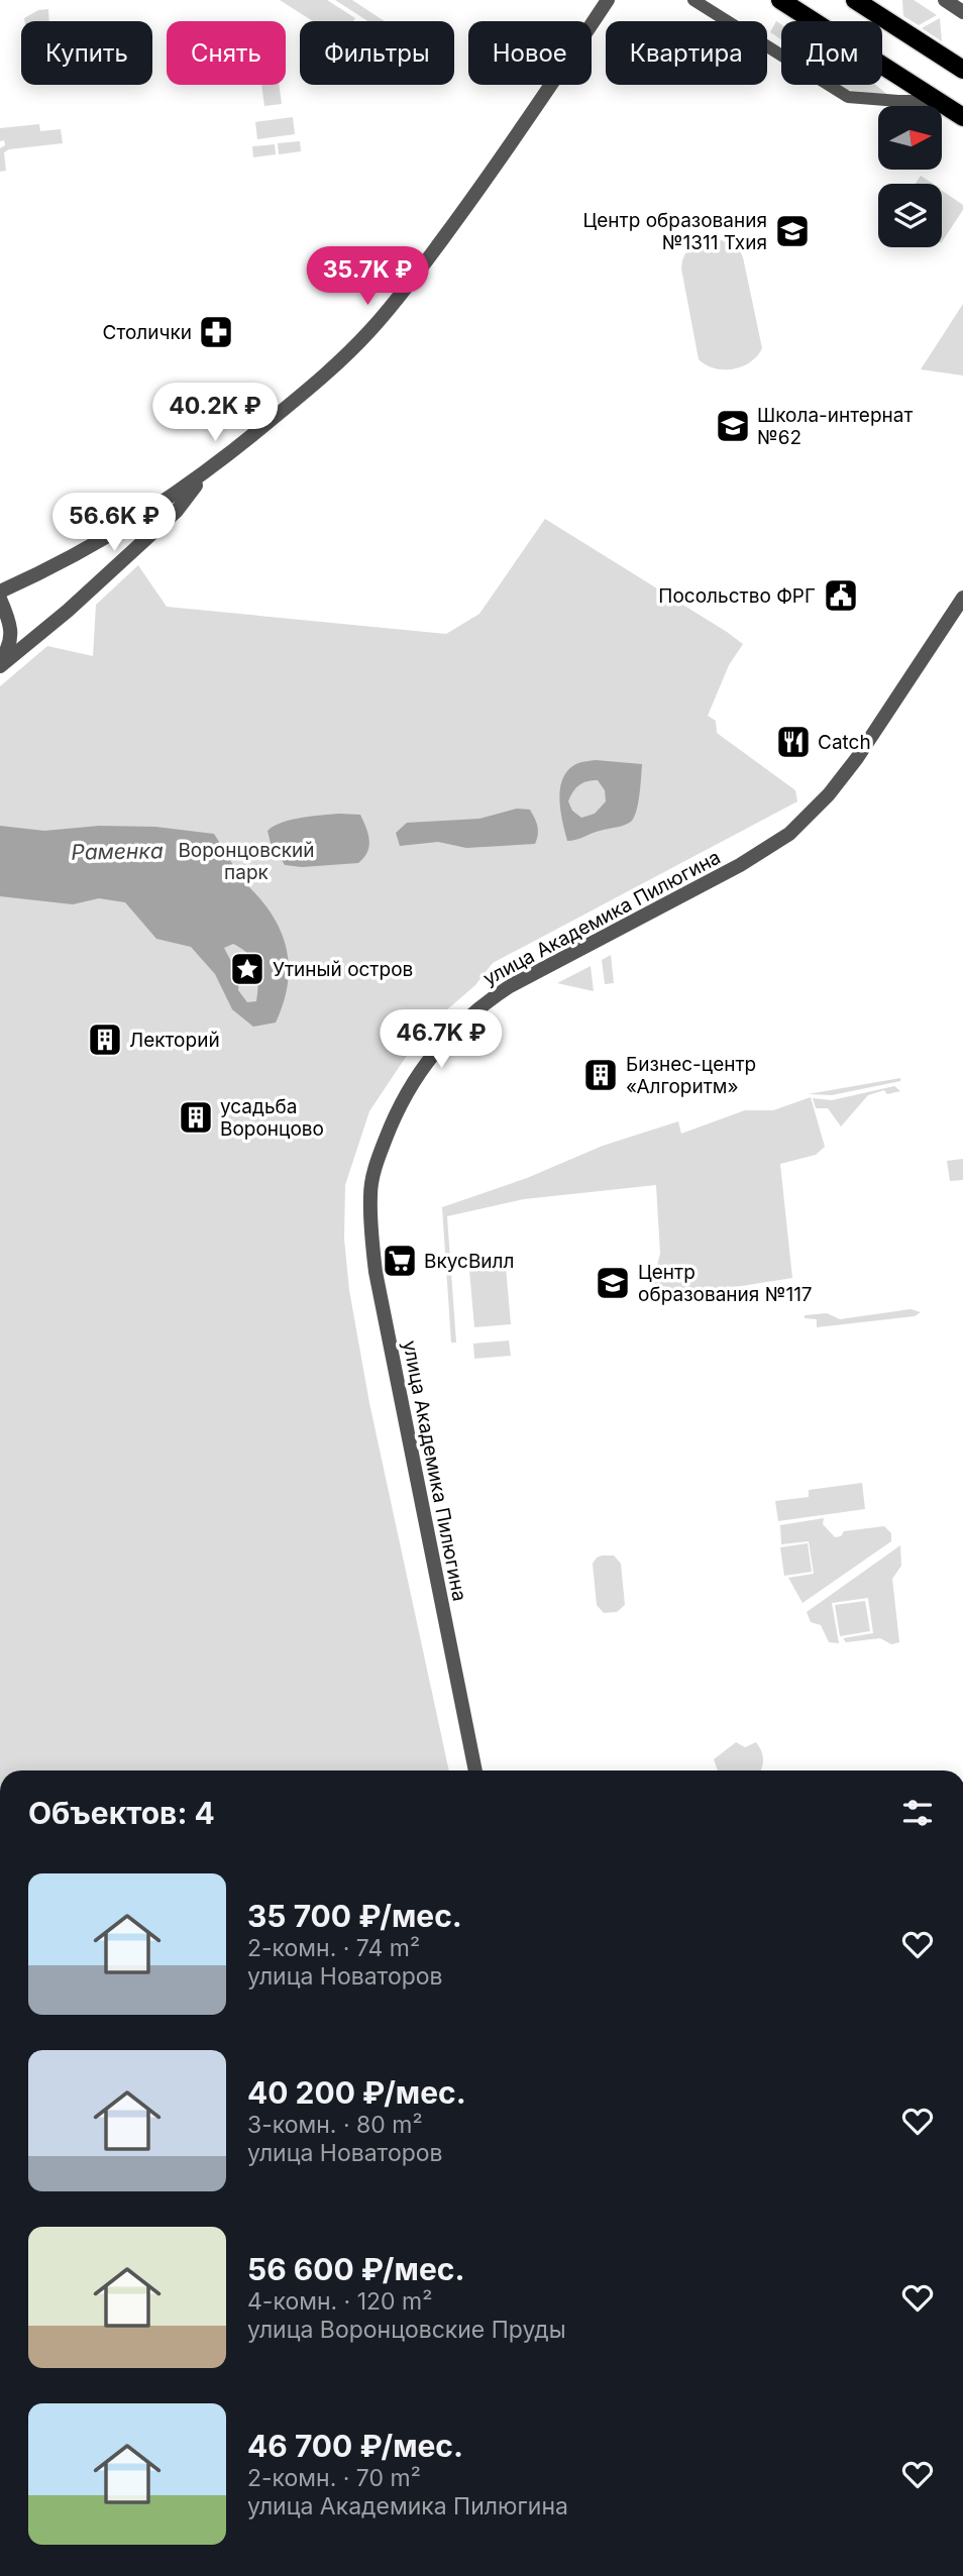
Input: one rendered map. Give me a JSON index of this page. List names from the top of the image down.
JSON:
{
  "streets": {
    "street": ["улица Академика Пилюгина"]
  },
  "water": ["Раменка"],
  "parks": ["Воронцовский парк"],
  "places": {
    "school or university": ["Центр образования №1311 Тхия", "Школа-интернат №62", "Центр образования №117"],
    "pharmacy": ["Столички"],
    "public building": ["Посольство ФРГ"],
    "restaurant": ["Catch"],
    "place": ["Утиный остров"],
    "building": ["Лекторий", "Бизнес-центр «Алгоритм»", "усадьба Воронцово"],
    "supermarket": ["ВкусВилл"]
  },
  "north": "right",
  "page": {
    "chip": [
      "Купить",
      "Снять",
      "Фильтры",
      "Новое",
      "Квартира",
      "Дом"
    ],
    "price": [
      "35.7K ₽",
      "40.2K ₽",
      "56.6K ₽",
      "46.7K ₽"
    ],
    "heading": "Объектов: 4",
    "list": [
      {
        "name": "35 700 ₽/мес.",
        "note": "2-комн. · 74 m² · улица Новаторов"
      },
      {
        "name": "40 200 ₽/мес.",
        "note": "3-комн. · 80 m² · улица Новаторов"
      },
      {
        "name": "56 600 ₽/мес.",
        "note": "4-комн. · 120 m² · улица Воронцовские Пруды"
      },
      {
        "name": "46 700 ₽/мес.",
        "note": "2-комн. · 70 m² · улица Академика Пилюгина"
      }
    ]
  }
}
